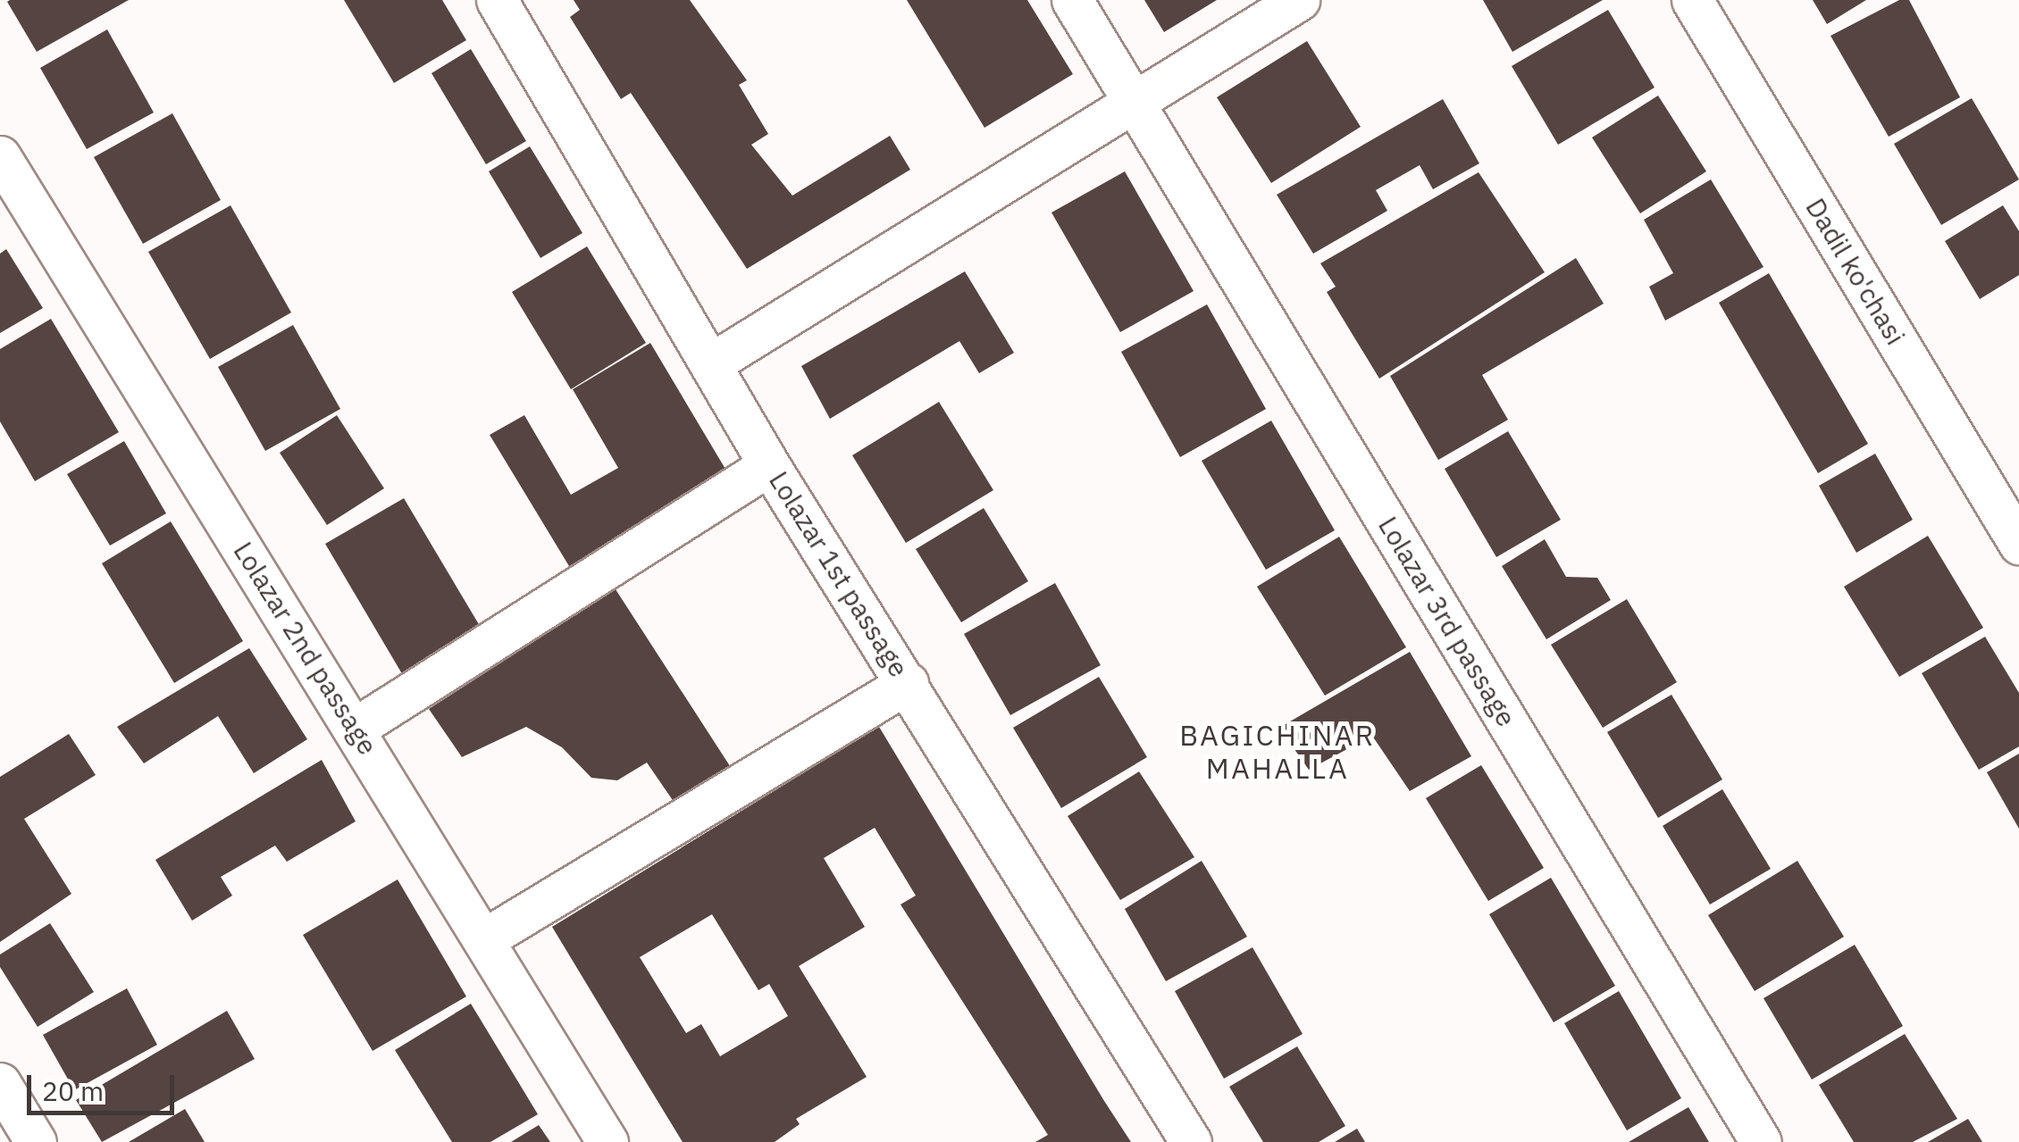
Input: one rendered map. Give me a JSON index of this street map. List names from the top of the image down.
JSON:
{
  "streets": {
    "street": [
      "Dadil ko'chasi",
      "Lolazar 1st passage",
      "Lolazar 3rd passage",
      "Lolazar 2nd passage"
    ]
  },
  "districts": ["BAGICHINAR MAHALLA"],
  "scale_bar": "20 m"
}
